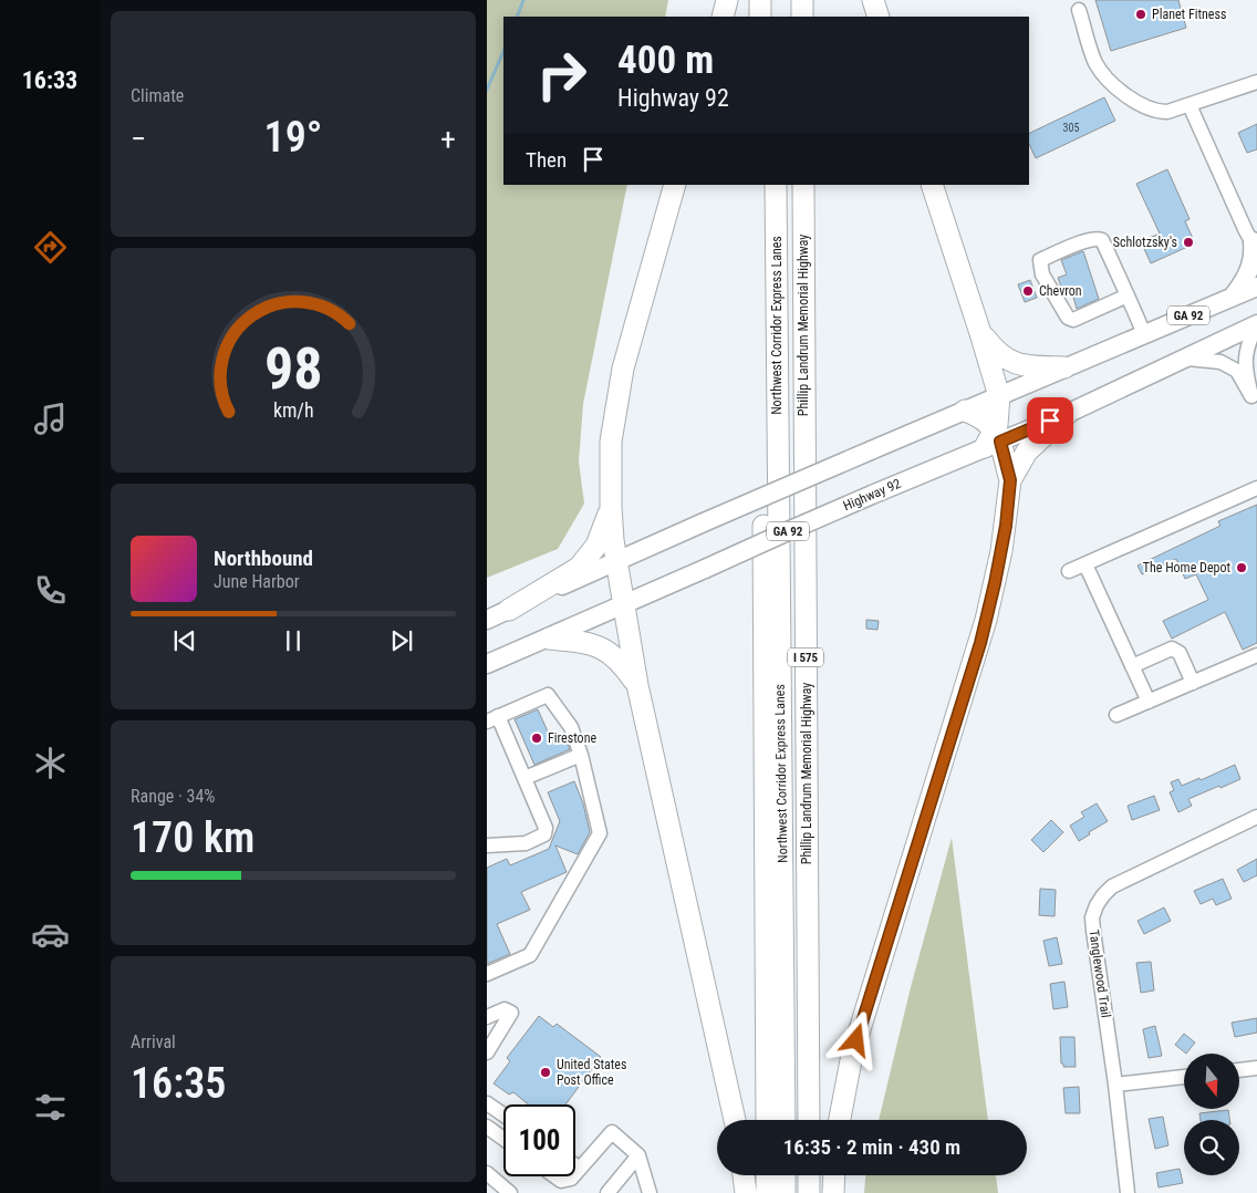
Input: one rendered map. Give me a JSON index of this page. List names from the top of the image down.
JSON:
{
  "streets": {
    "highway": ["Northwest Corridor Express Lanes", "Phillip Landrum Memorial Highway", "I 575"],
    "main road": ["GA 92", "Highway 92"],
    "street": ["Tanglewood Trail"]
  },
  "places": [
    "Planet Fitness",
    "Schlotzsky's",
    "Chevron",
    "The Home Depot",
    "Firestone",
    "United States Post Office"
  ],
  "house_numbers": ["305"],
  "north": "bottom",
  "page": {
    "tabs": "16:33",
    "tile": [
      "Climate",
      ["Range · 34%", "170 km"],
      ["Arrival", "16:35"]
    ],
    "turn": ["400 m", "Highway 92"],
    "heat": ["−", "19°", "+"],
    "then": "Then",
    "song": ["Northbound", "June Harbor"],
    "limit": "100",
    "trip": "16:35 · 2 min · 430 m",
    "gauge": ["98", "km/h"]
  }
}
